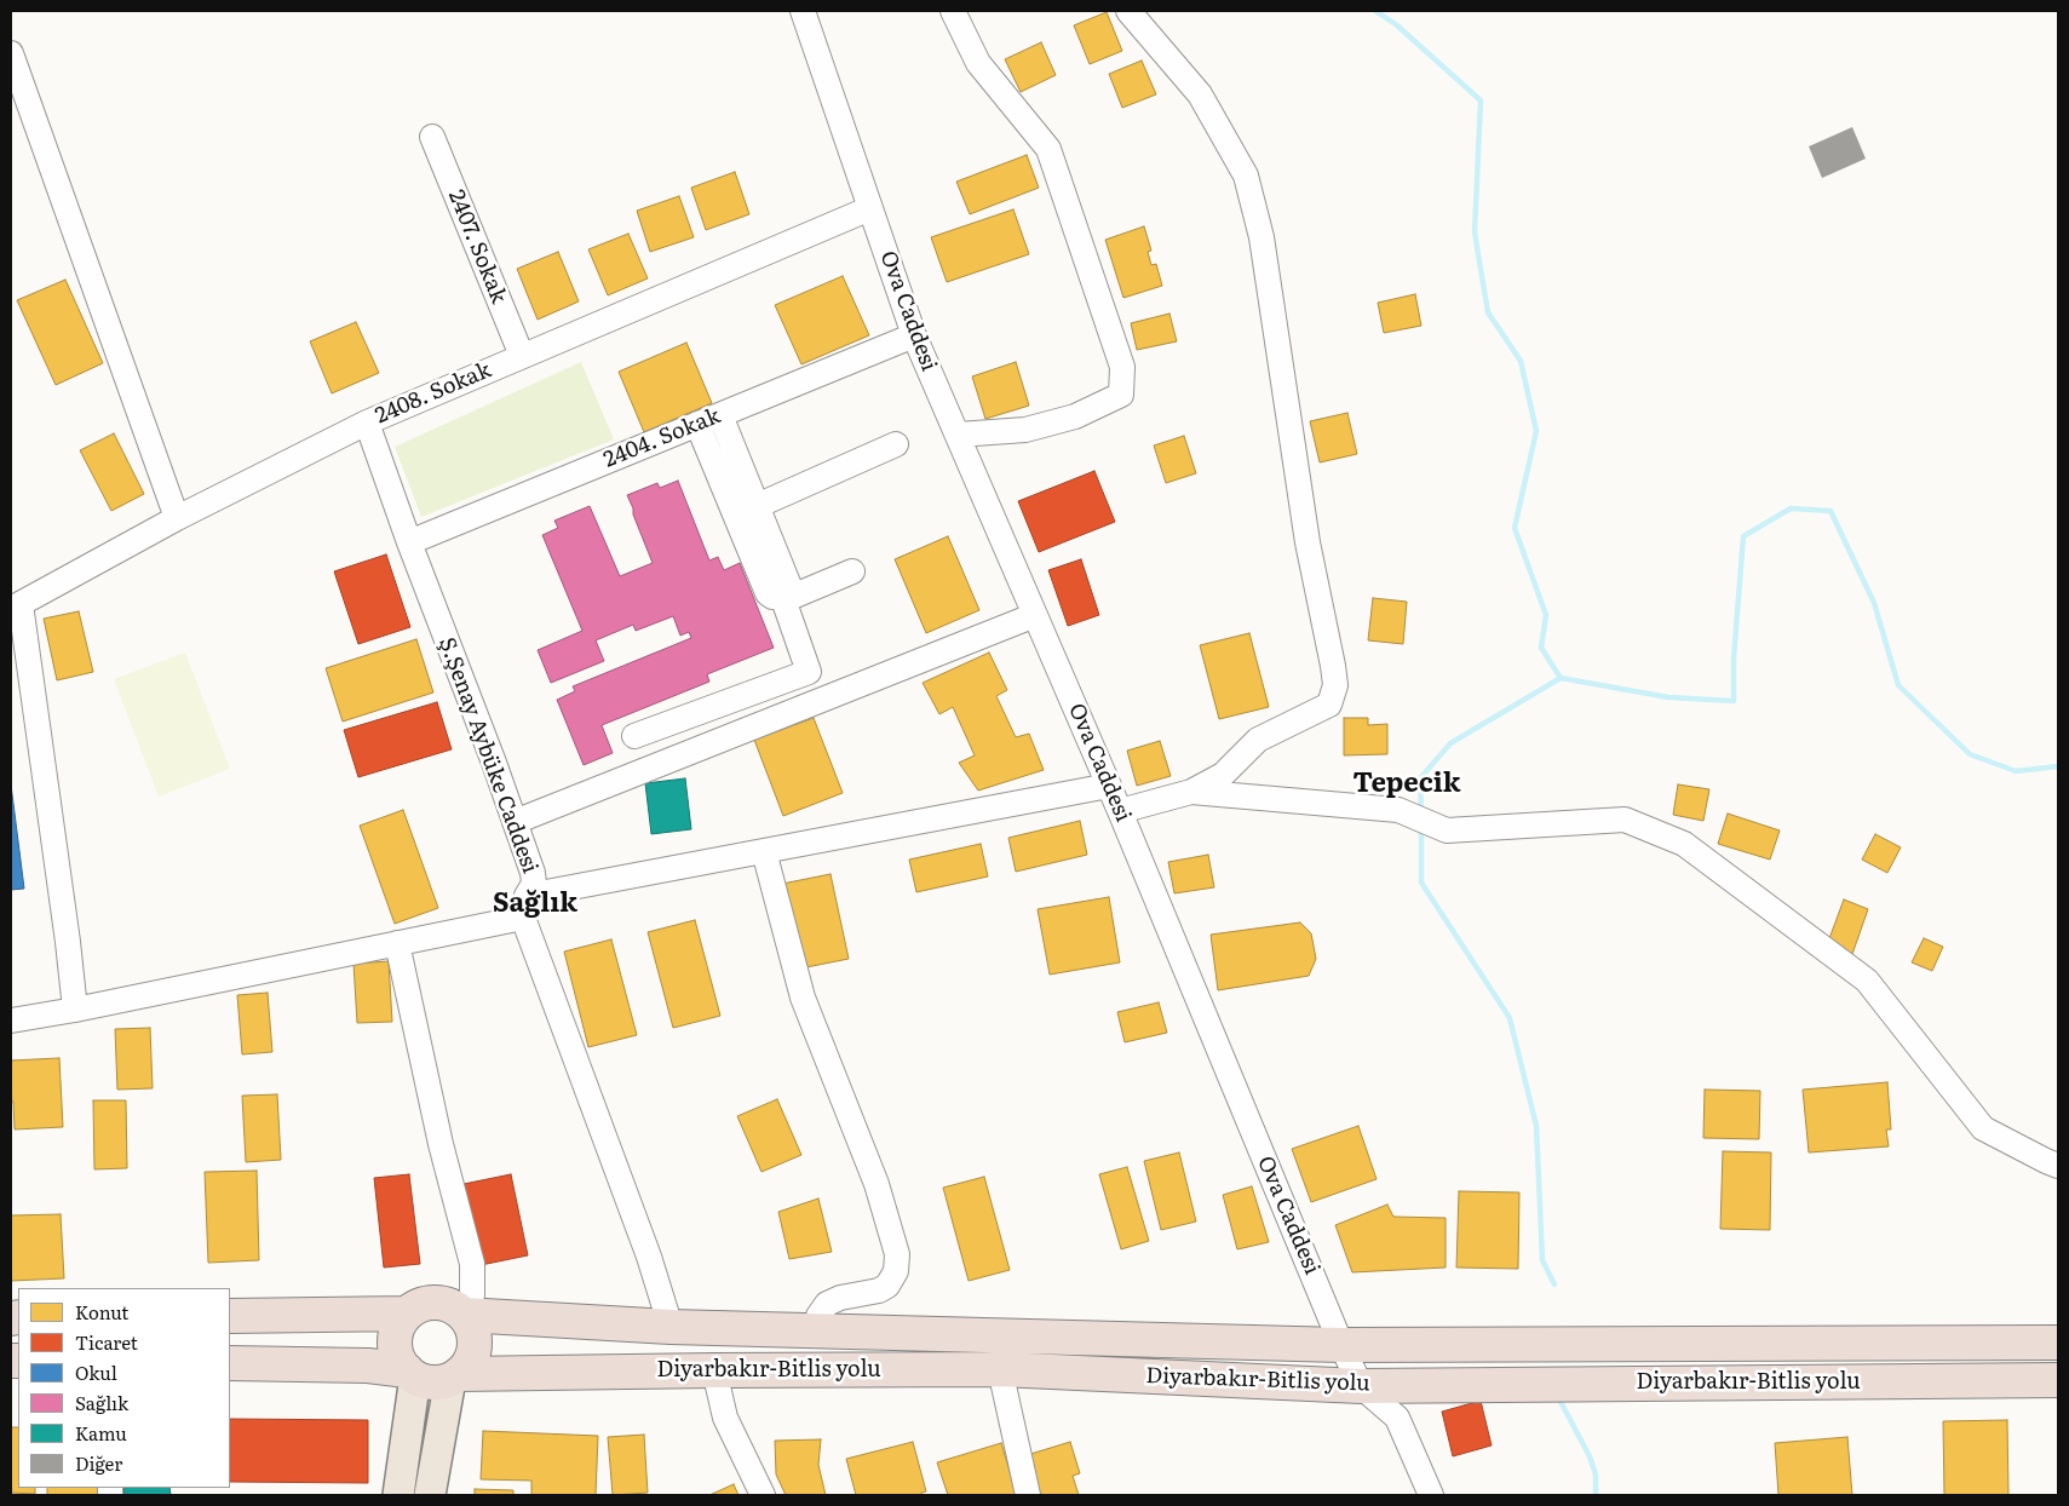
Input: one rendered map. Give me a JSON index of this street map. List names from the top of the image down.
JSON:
{
  "streets": {
    "highway": ["Diyarbakır-Bitlis yolu"],
    "street": [
      "2407. Sokak",
      "Ova Caddesi",
      "2408. Sokak",
      "2404. Sokak",
      "Ş.Şenay Aybüke Caddesi"
    ]
  },
  "crossings": [
    ["2407. Sokak", "2408. Sokak"],
    ["Ova Caddesi", "2408. Sokak"],
    ["Ova Caddesi", "2404. Sokak"],
    ["Ova Caddesi", "Diyarbakır-Bitlis yolu"],
    ["2408. Sokak", "Ş.Şenay Aybüke Caddesi"],
    ["2404. Sokak", "Ş.Şenay Aybüke Caddesi"],
    ["Ş.Şenay Aybüke Caddesi", "Diyarbakır-Bitlis yolu"]
  ],
  "districts": ["Tepecik", "Sağlık"],
  "legend": [
    "Konut",
    "Ticaret",
    "Okul",
    "Sağlık",
    "Kamu",
    "Diğer"
  ]
}
